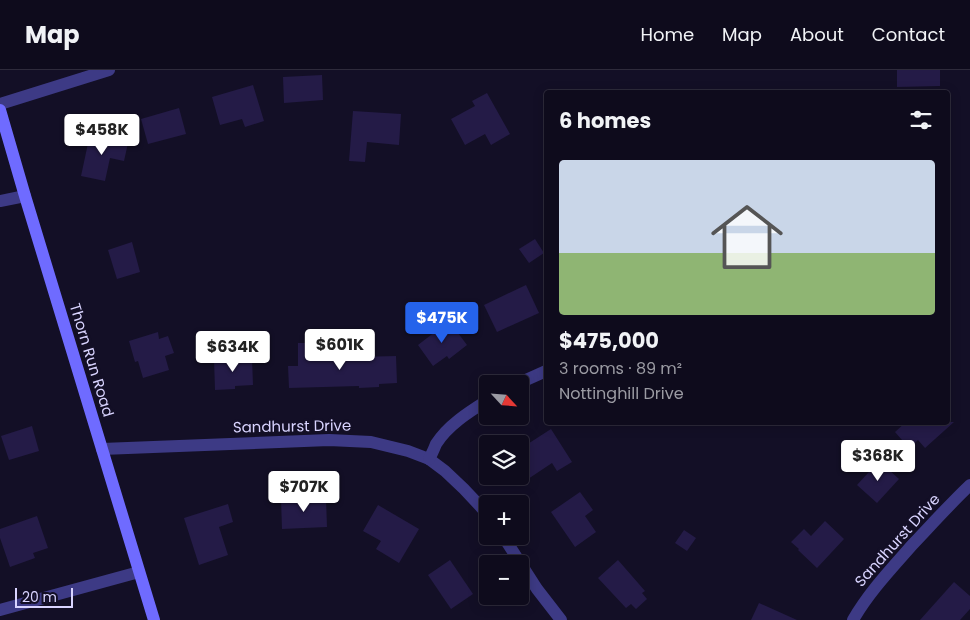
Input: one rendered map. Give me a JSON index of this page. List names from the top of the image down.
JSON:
{
  "streets": {
    "street": ["Thorn Run Road", "Sandhurst Drive"]
  },
  "crossings": [
    ["Thorn Run Road", "Sandhurst Drive"]
  ],
  "scale_bar": "20 m",
  "north": "bottom right",
  "page": {
    "header": "Map",
    "nav": [
      "Home",
      "Map",
      "About",
      "Contact"
    ],
    "heading": "6 homes",
    "price": [
      "$458K",
      "$475K",
      "$601K",
      "$634K",
      "$368K",
      "$707K"
    ],
    "list": [
      {
        "name": "$475,000",
        "note": "3 rooms · 89 m² · Nottinghill Drive"
      }
    ],
    "map_buttons": ["+", "−"],
    "scale": "20 m"
  }
}
